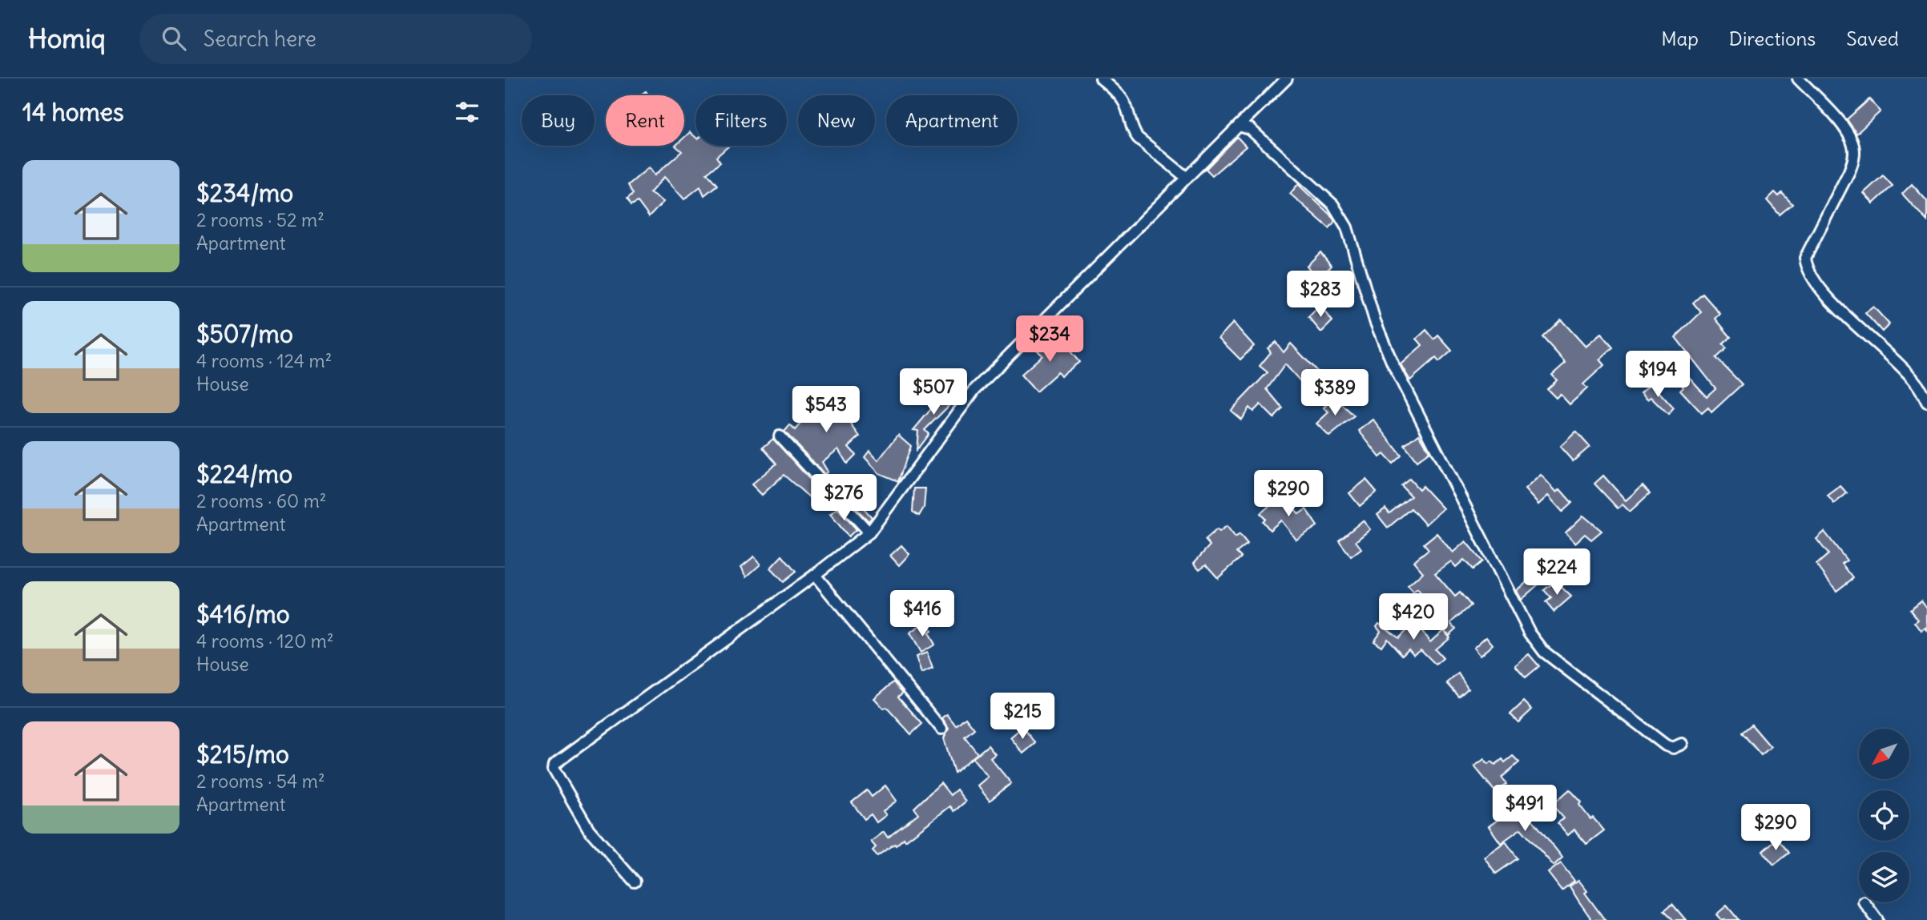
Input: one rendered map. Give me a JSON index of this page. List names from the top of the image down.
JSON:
{
  "north": "bottom left",
  "page": {
    "header": "Homiq",
    "search": "Search here",
    "nav": ["Map", "Directions", "Saved"],
    "heading": "14 homes",
    "chip": [
      "Buy",
      "Rent",
      "Filters",
      "New",
      "Apartment"
    ],
    "list": [
      {
        "name": "$234/mo",
        "note": "2 rooms · 52 m² · Apartment"
      },
      {
        "name": "$507/mo",
        "note": "4 rooms · 124 m² · House"
      },
      {
        "name": "$224/mo",
        "note": "2 rooms · 60 m² · Apartment"
      },
      {
        "name": "$416/mo",
        "note": "4 rooms · 120 m² · House"
      },
      {
        "name": "$215/mo",
        "note": "2 rooms · 54 m² · Apartment"
      }
    ],
    "price": [
      "$283",
      "$234",
      "$194",
      "$507",
      "$389",
      "$543",
      "$290",
      "$276",
      "$224",
      "$416",
      "$420",
      "$215",
      "$491",
      "$290"
    ]
  }
}
